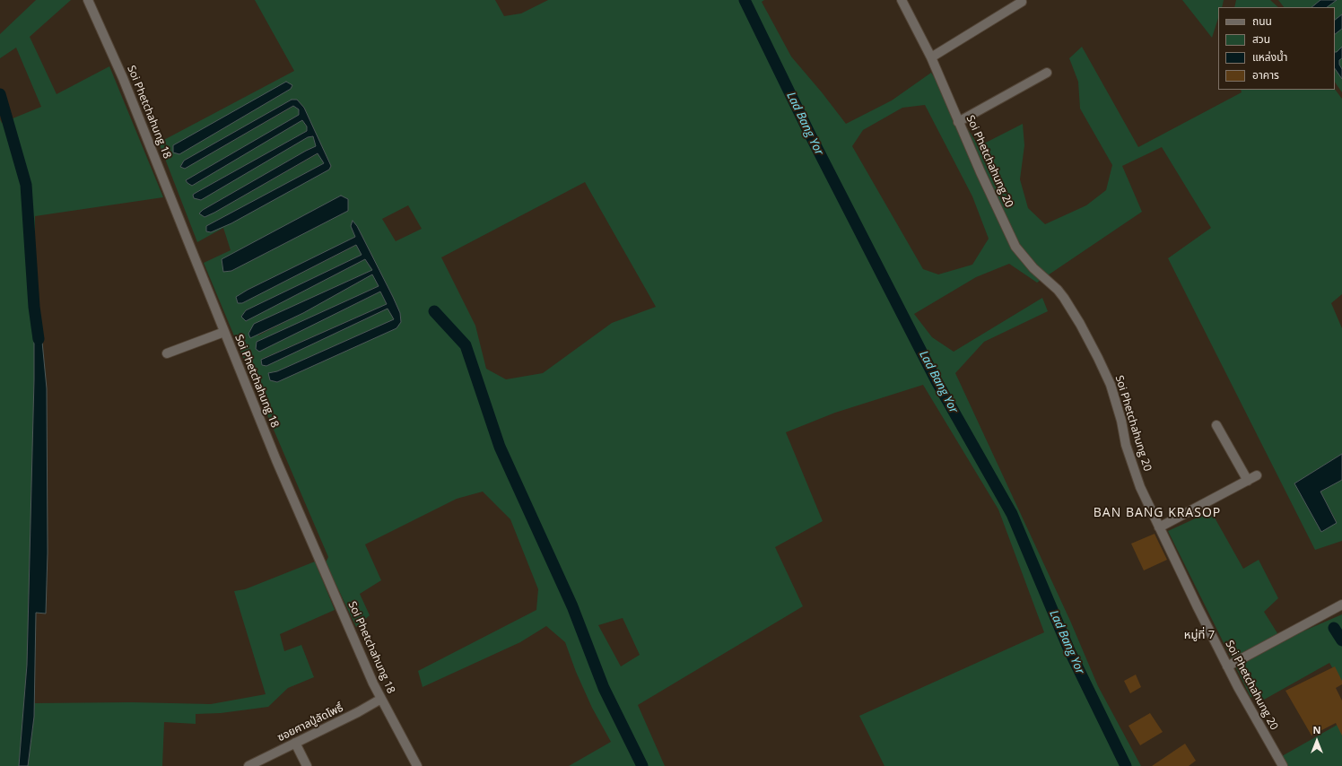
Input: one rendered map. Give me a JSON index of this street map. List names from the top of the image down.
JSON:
{
  "streets": {
    "street": ["Soi Phetchahung 18", "Soi Phetchahung 20", "ซอยศาลปู่ลัดโพธิ์"]
  },
  "crossings": [
    ["Soi Phetchahung 18", "ซอยศาลปู่ลัดโพธิ์"]
  ],
  "districts": ["BAN BANG KRASOP", "หมู่ที่ 7"],
  "water": ["Lad Bang Yor"],
  "legend": [
    "ถนน",
    "สวน",
    "แหล่งน้ำ",
    "อาคาร"
  ],
  "north": "top"
}
